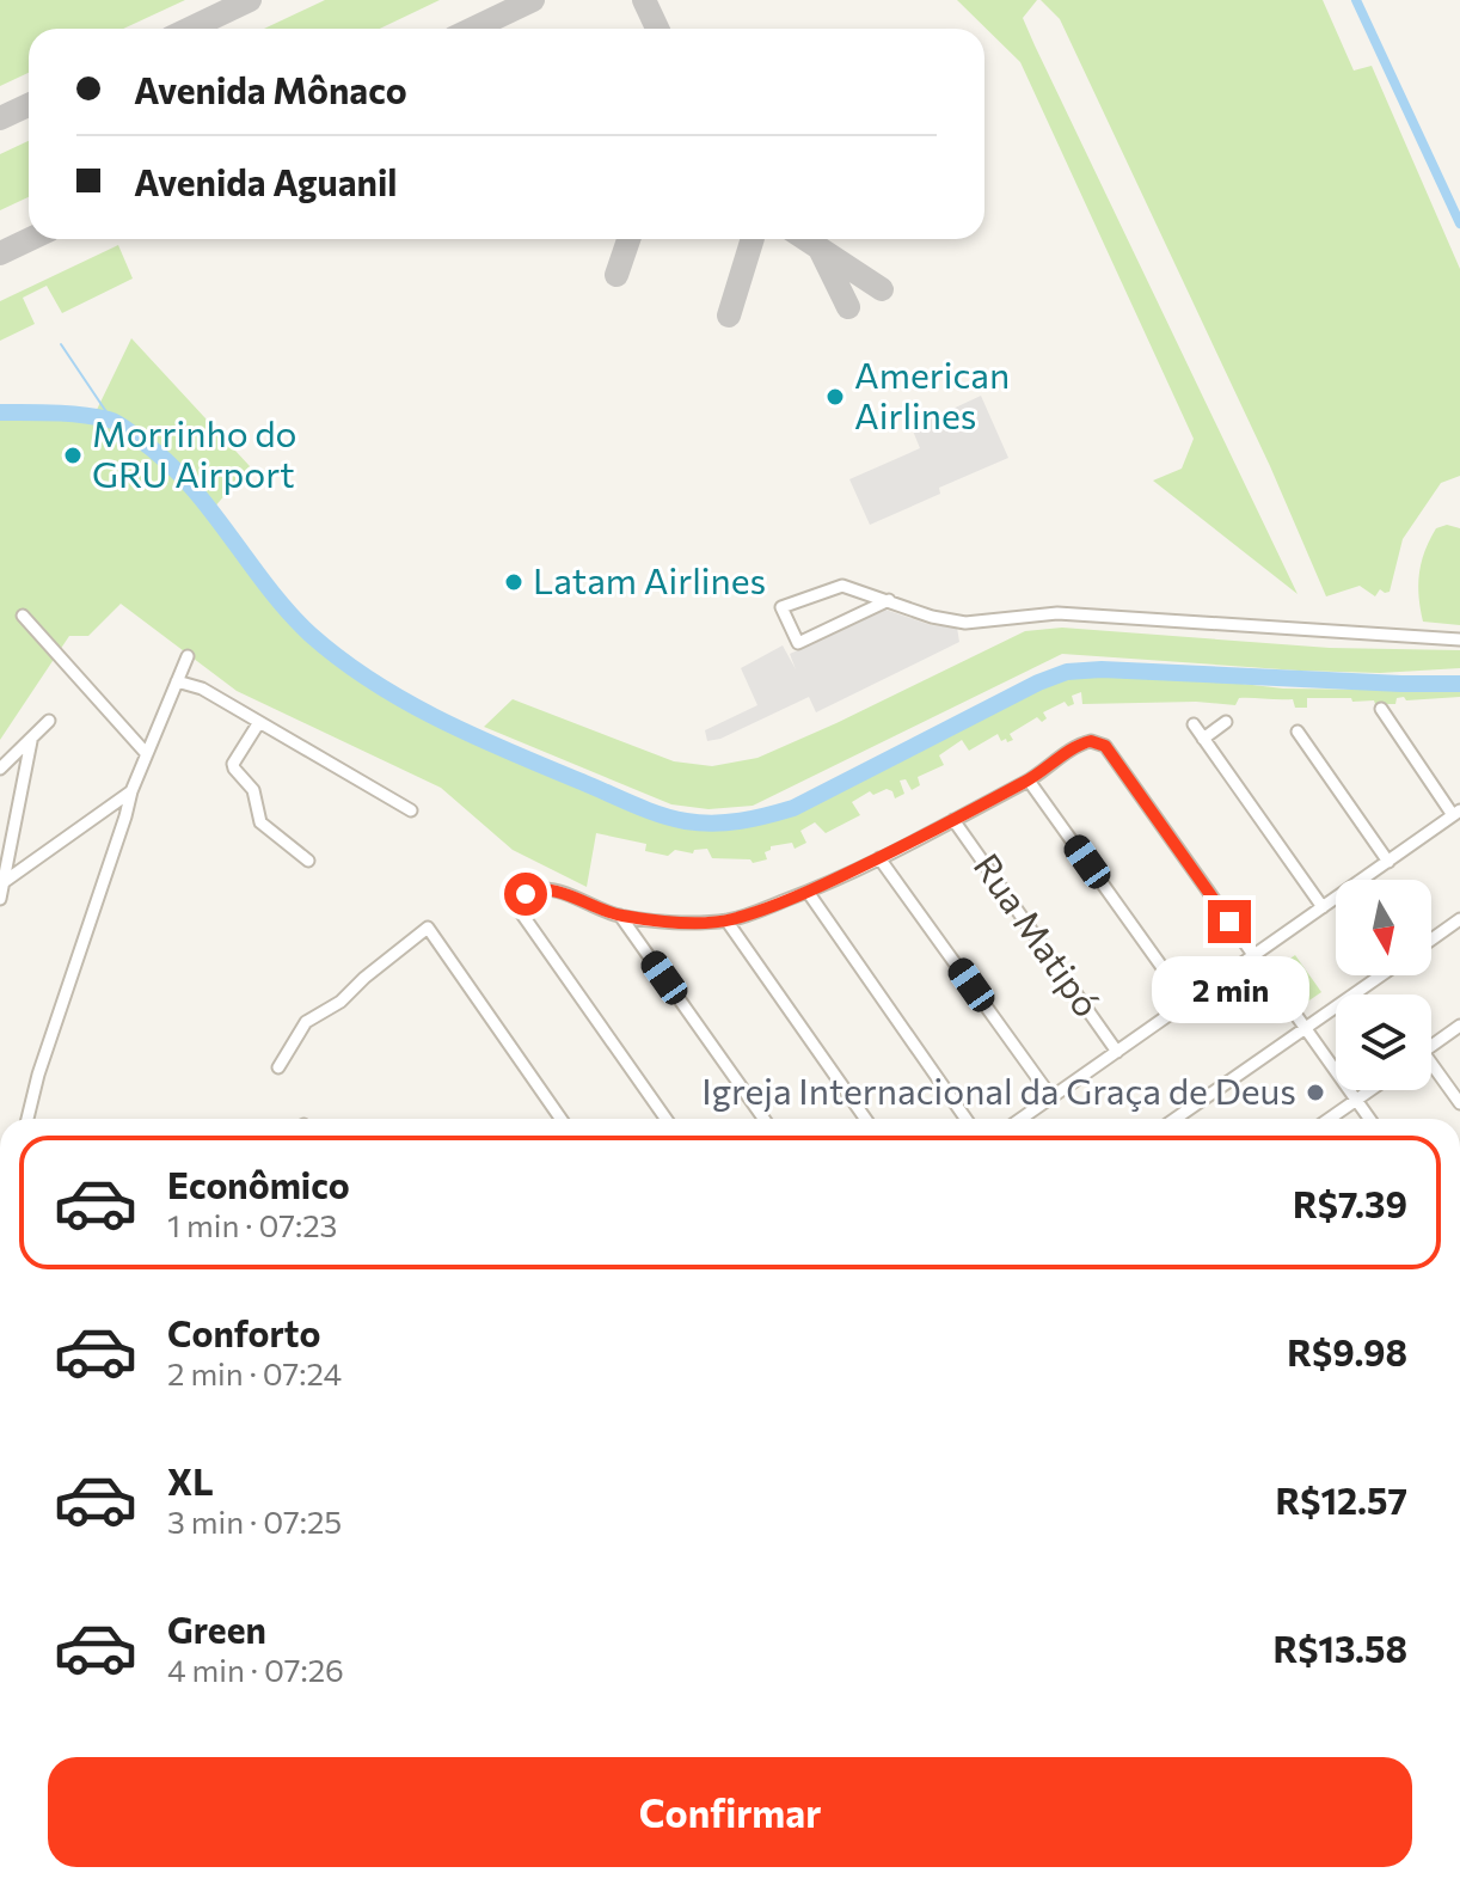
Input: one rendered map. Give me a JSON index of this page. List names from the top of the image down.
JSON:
{
  "streets": {
    "street": ["Rua Matipó"]
  },
  "places": [
    "American Airlines",
    "Morrinho do GRU Airport",
    "Latam Airlines",
    "Igreja Internacional da Graça de Deus"
  ],
  "north": "bottom",
  "page": {
    "banner": ["Avenida Mônaco", "Avenida Aguanil"],
    "bubble": "2 min",
    "list": [
      {
        "name": "Econômico",
        "note": "1 min · 07:23",
        "value": "R$7.39"
      },
      {
        "name": "Conforto",
        "note": "2 min · 07:24",
        "value": "R$9.98"
      },
      {
        "name": "XL",
        "note": "3 min · 07:25",
        "value": "R$12.57"
      },
      {
        "name": "Green",
        "note": "4 min · 07:26",
        "value": "R$13.58"
      }
    ],
    "buttons": "Confirmar"
  }
}
